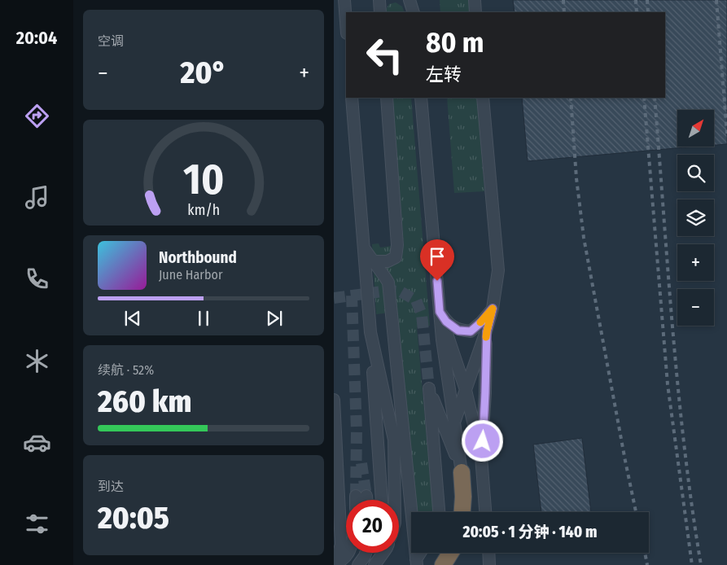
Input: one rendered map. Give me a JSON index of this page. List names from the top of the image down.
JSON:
{
  "north": "top right",
  "page": {
    "tabs": "20:04",
    "tile": [
      "空调",
      ["续航 · 52%", "260 km"],
      ["到达", "20:05"]
    ],
    "turn": ["80 m", "左转"],
    "heat": ["−", "20°", "+"],
    "map_buttons": ["+", "−"],
    "song": ["Northbound", "June Harbor"],
    "limit": "20",
    "trip": "20:05 · 1 分钟 · 140 m",
    "gauge": ["10", "km/h"]
  }
}
